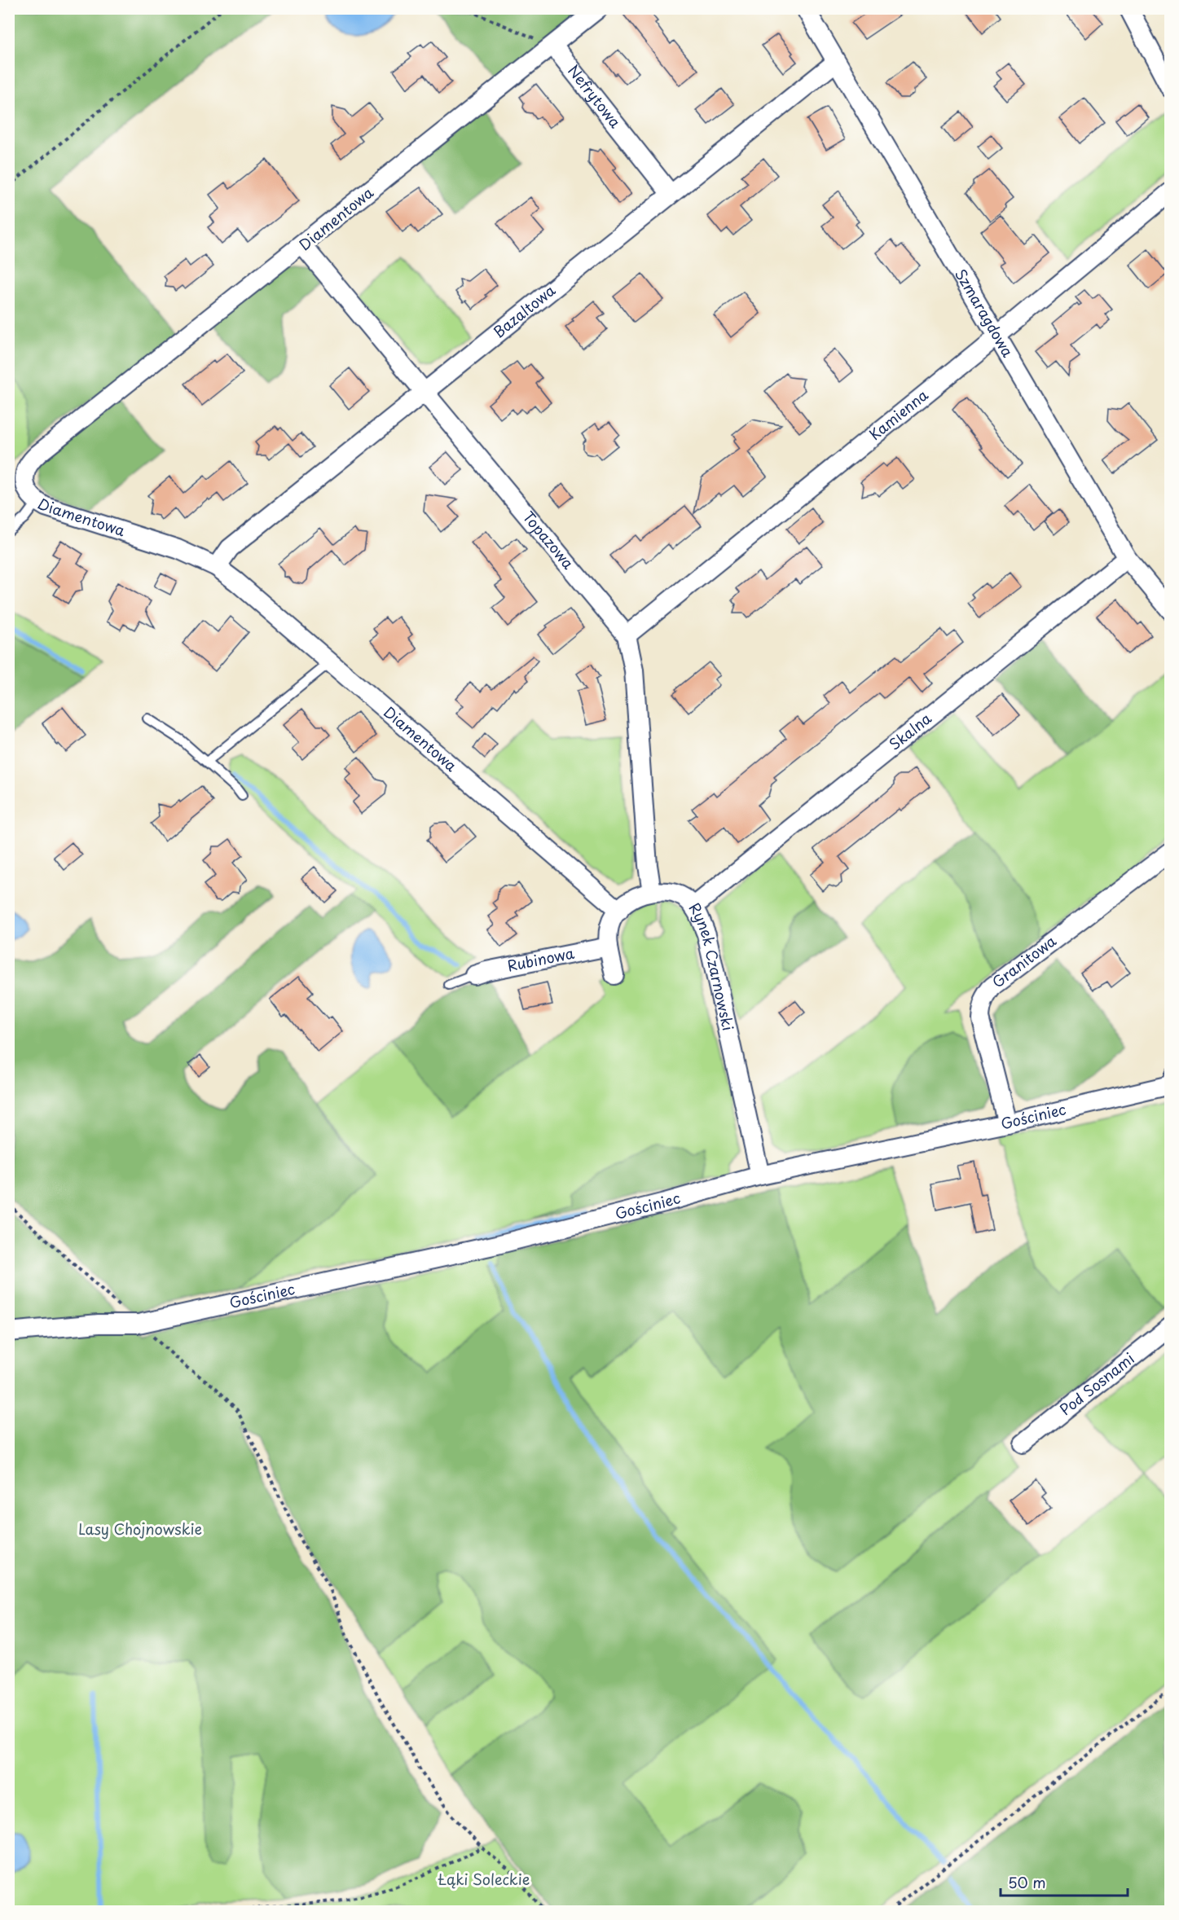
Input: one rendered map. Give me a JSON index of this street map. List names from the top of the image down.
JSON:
{
  "streets": {
    "street": [
      "Nefrytowa",
      "Diamentowa",
      "Bazaltowa",
      "Szmaragdowa",
      "Kamienna",
      "Topazowa",
      "Skalna",
      "Rubinowa",
      "Granitowa",
      "Rynek Czarnowski",
      "Gościniec",
      "Pod Sosnami"
    ]
  },
  "crossings": [
    ["Nefrytowa", "Diamentowa"],
    ["Nefrytowa", "Bazaltowa"],
    ["Diamentowa", "Bazaltowa"],
    ["Diamentowa", "Topazowa"],
    ["Diamentowa", "Rynek Czarnowski"],
    ["Bazaltowa", "Szmaragdowa"],
    ["Bazaltowa", "Topazowa"],
    ["Szmaragdowa", "Kamienna"],
    ["Szmaragdowa", "Skalna"],
    ["Kamienna", "Topazowa"],
    ["Topazowa", "Rynek Czarnowski"],
    ["Skalna", "Rynek Czarnowski"],
    ["Rubinowa", "Rynek Czarnowski"],
    ["Granitowa", "Gościniec"],
    ["Rynek Czarnowski", "Gościniec"]
  ],
  "parks": ["Lasy Chojnowskie", "Łąki Soleckie"],
  "scale_bar": "50 m"
}
